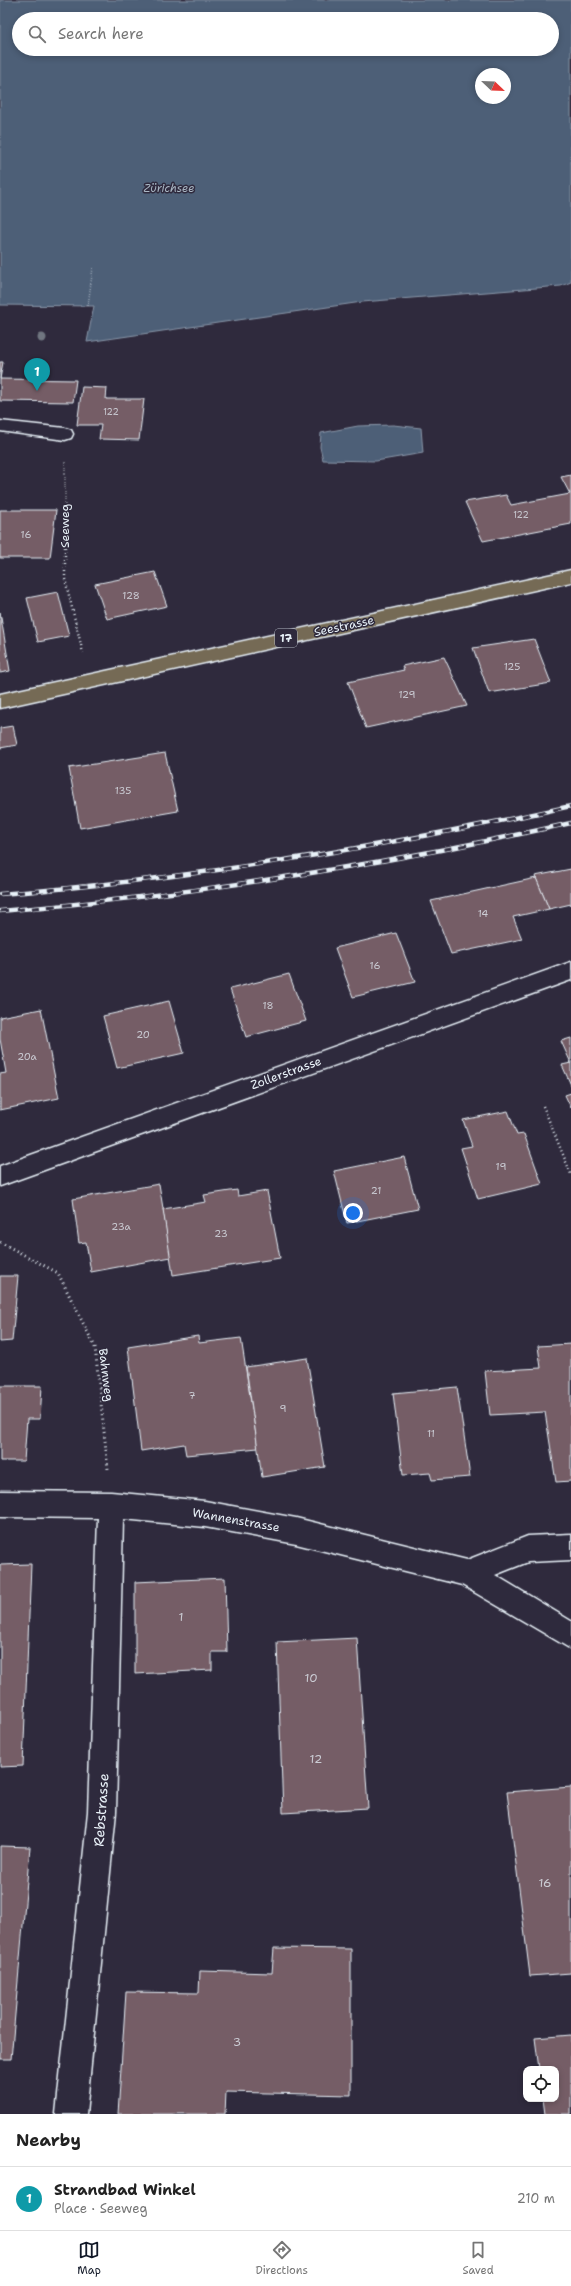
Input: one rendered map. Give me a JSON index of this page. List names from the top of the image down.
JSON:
{
  "streets": {
    "main road": ["Seestrasse", "17"],
    "street": ["Zollerstrasse", "Wannenstrasse", "Rebstrasse"],
    "path": ["Seeweg", "Bahnweg"]
  },
  "crossings": [
    ["Seeweg", "Seestrasse"],
    ["Bahnweg", "Wannenstrasse"],
    ["Bahnweg", "Rebstrasse"],
    ["Wannenstrasse", "Rebstrasse"]
  ],
  "water": ["Zürichsee"],
  "house_numbers": [
    "122",
    "122",
    "16",
    "128",
    "125",
    "129",
    "135",
    "14",
    "16",
    "18",
    "20",
    "20a",
    "19",
    "21",
    "23a",
    "23",
    "7",
    "9",
    "11",
    "1",
    "10",
    "12",
    "16",
    "3"
  ],
  "north": "bottom right",
  "page": {
    "search": "Search here",
    "pins": "1",
    "heading": "Nearby",
    "list": [
      {
        "mark": "1",
        "name": "Strandbad Winkel",
        "note": "Place · Seeweg",
        "value": "210 m"
      }
    ],
    "nav": ["Map", "Directions", "Saved"]
  }
}
